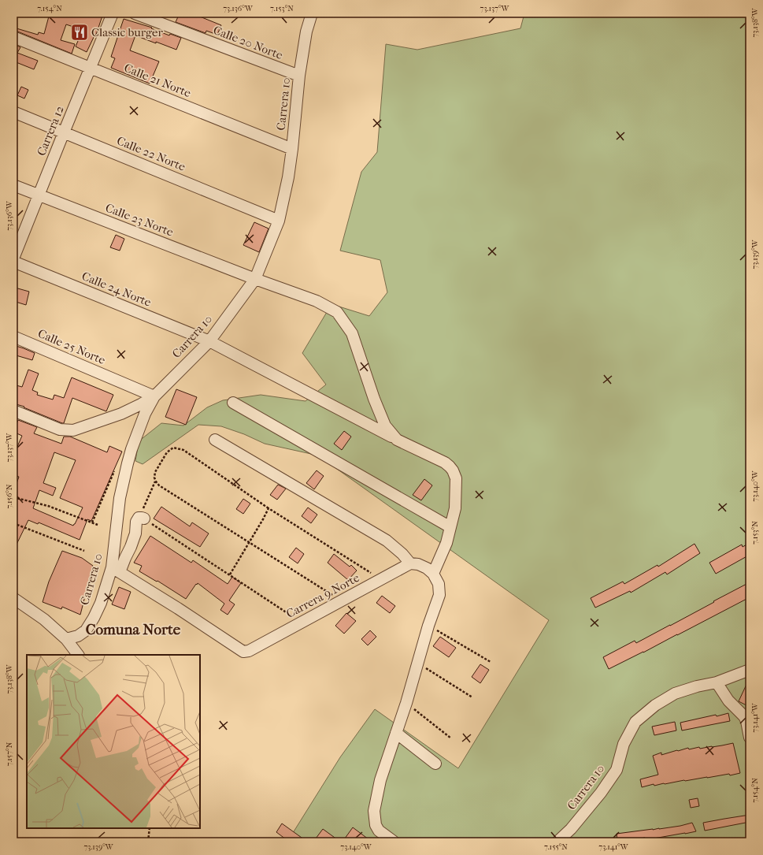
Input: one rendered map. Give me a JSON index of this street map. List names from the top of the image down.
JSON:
{
  "streets": {
    "street": [
      "Calle 20 Norte",
      "Calle 21 Norte",
      "Carrera 10",
      "Carrera 12",
      "Calle 22 Norte",
      "Calle 23 Norte",
      "Calle 24 Norte",
      "Calle 25 Norte",
      "Carrera 9 Norte"
    ]
  },
  "crossings": [
    ["Calle 20 Norte", "Carrera 10"],
    ["Calle 21 Norte", "Carrera 10"],
    ["Calle 21 Norte", "Carrera 12"],
    ["Carrera 10", "Calle 22 Norte"],
    ["Carrera 10", "Calle 23 Norte"],
    ["Carrera 10", "Calle 24 Norte"],
    ["Carrera 10", "Calle 25 Norte"],
    ["Carrera 10", "Carrera 9 Norte"],
    ["Carrera 12", "Calle 22 Norte"],
    ["Carrera 12", "Calle 23 Norte"],
    ["Calle 23 Norte", "Calle 24 Norte"]
  ],
  "districts": ["Comuna Norte"],
  "places": {
    "restaurant": ["Classic burger"]
  },
  "coordinates": [
    "7.154°N",
    "73.136°W",
    "7.153°N",
    "73.137°W",
    "73.138°W",
    "73.139°W",
    "73.140°W",
    "7.156°N",
    "73.141°W",
    "7.157°N",
    "7.155°N"
  ]
}
